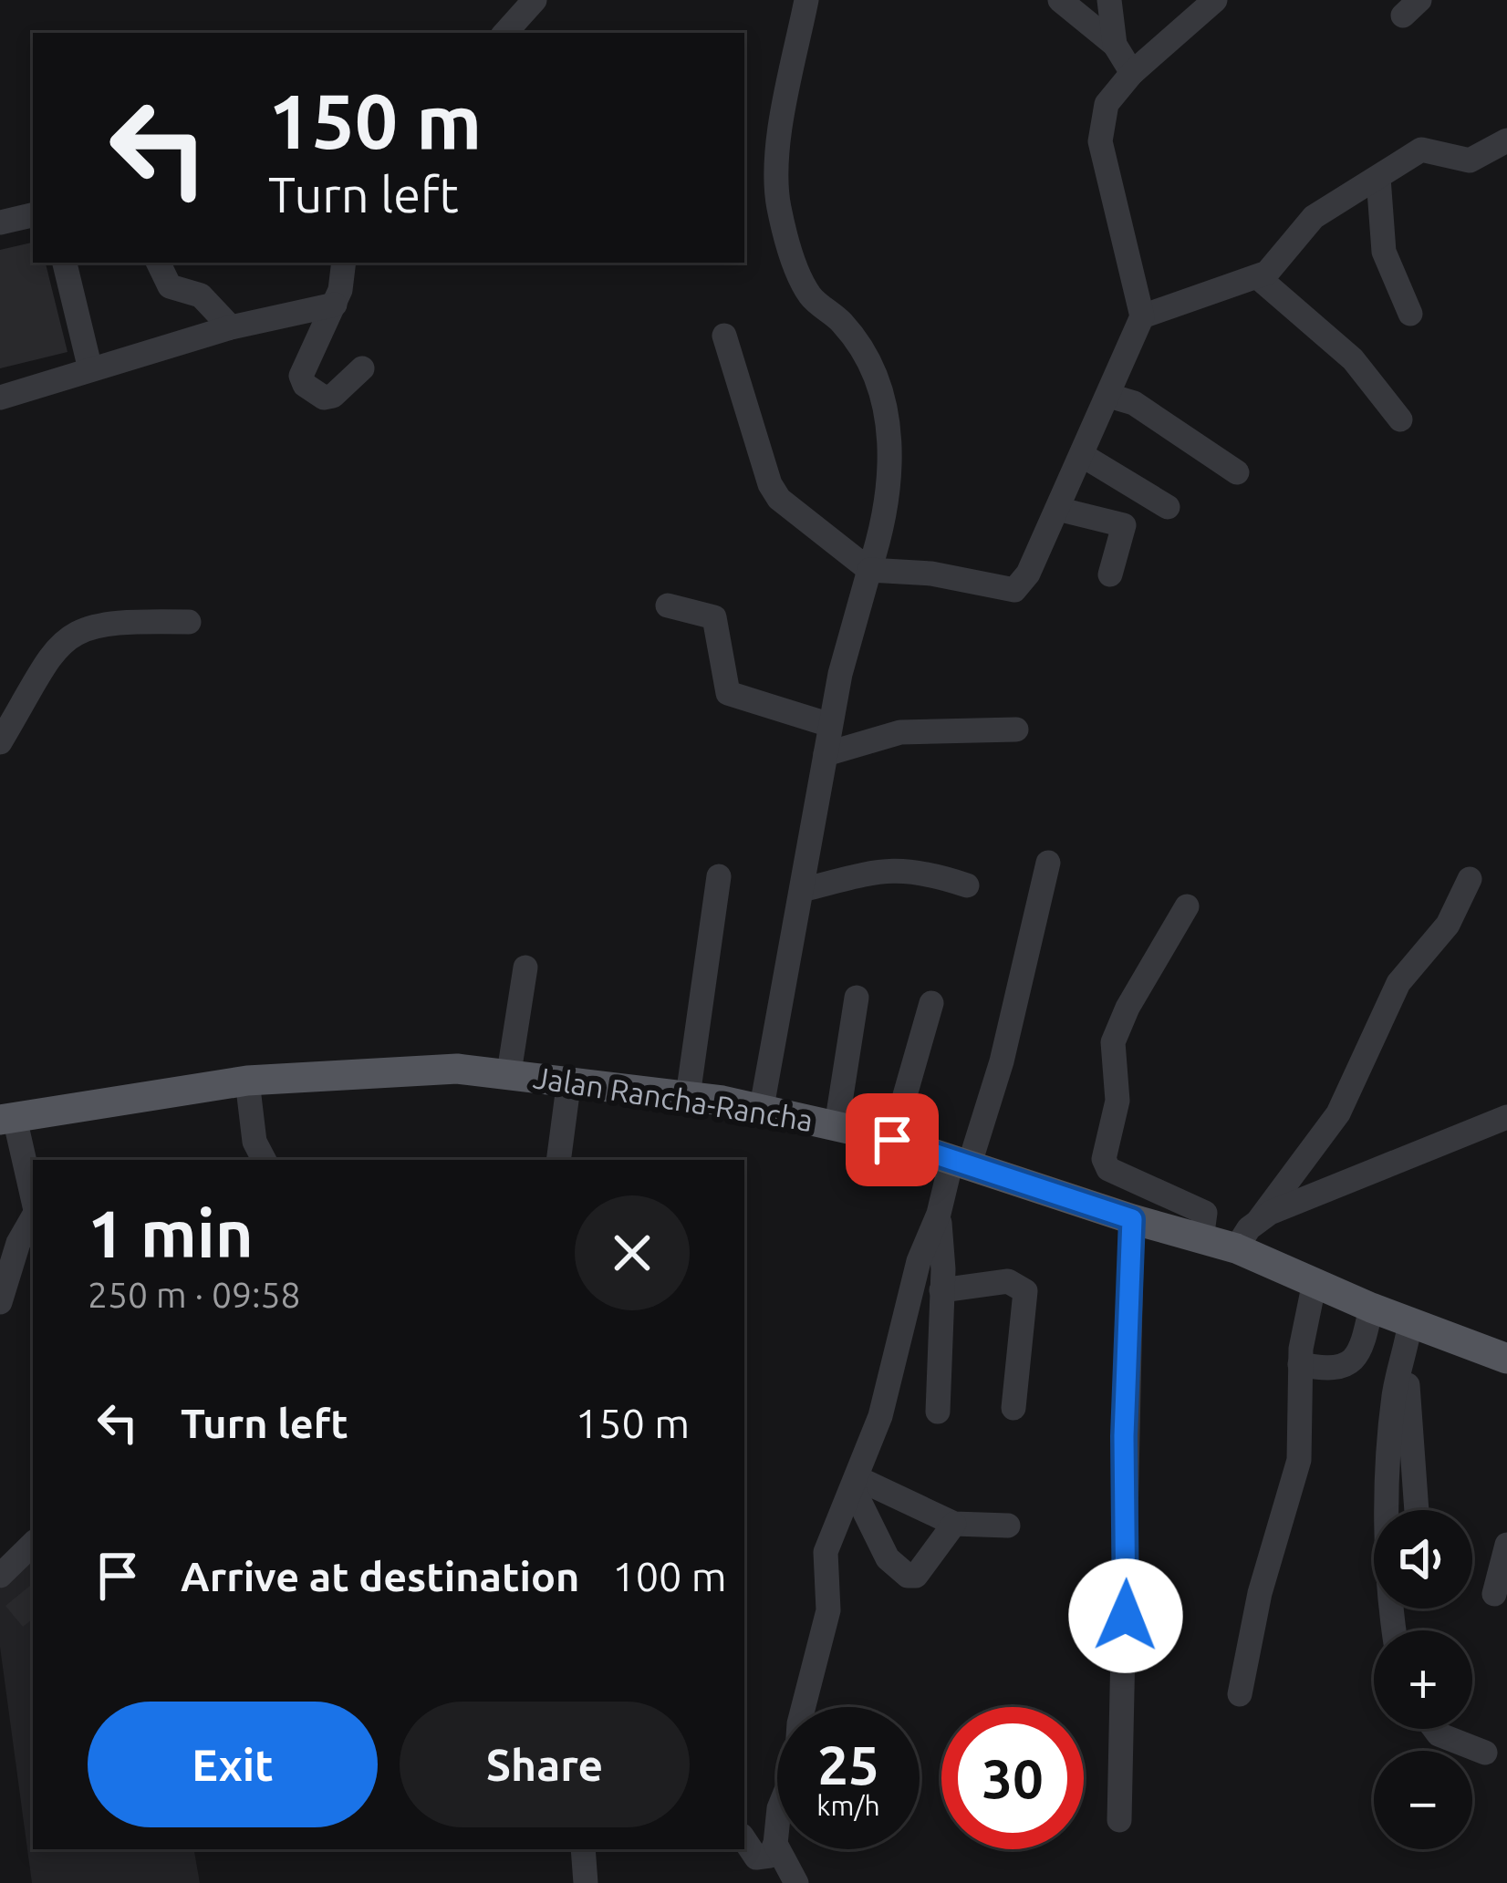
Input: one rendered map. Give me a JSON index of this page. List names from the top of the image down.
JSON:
{
  "streets": {
    "main road": ["Jalan Rancha-Rancha"]
  },
  "page": {
    "turn": ["150 m", "Turn left"],
    "heading": ["1 min", "250 m · 09:58"],
    "list": [
      {
        "name": "Turn left",
        "value": "150 m"
      },
      {
        "name": "Arrive at destination",
        "value": "100 m"
      }
    ],
    "map_buttons": ["+", "−"],
    "buttons": ["Exit", "Share"],
    "speed": "25 km/h",
    "limit": "30"
  }
}
